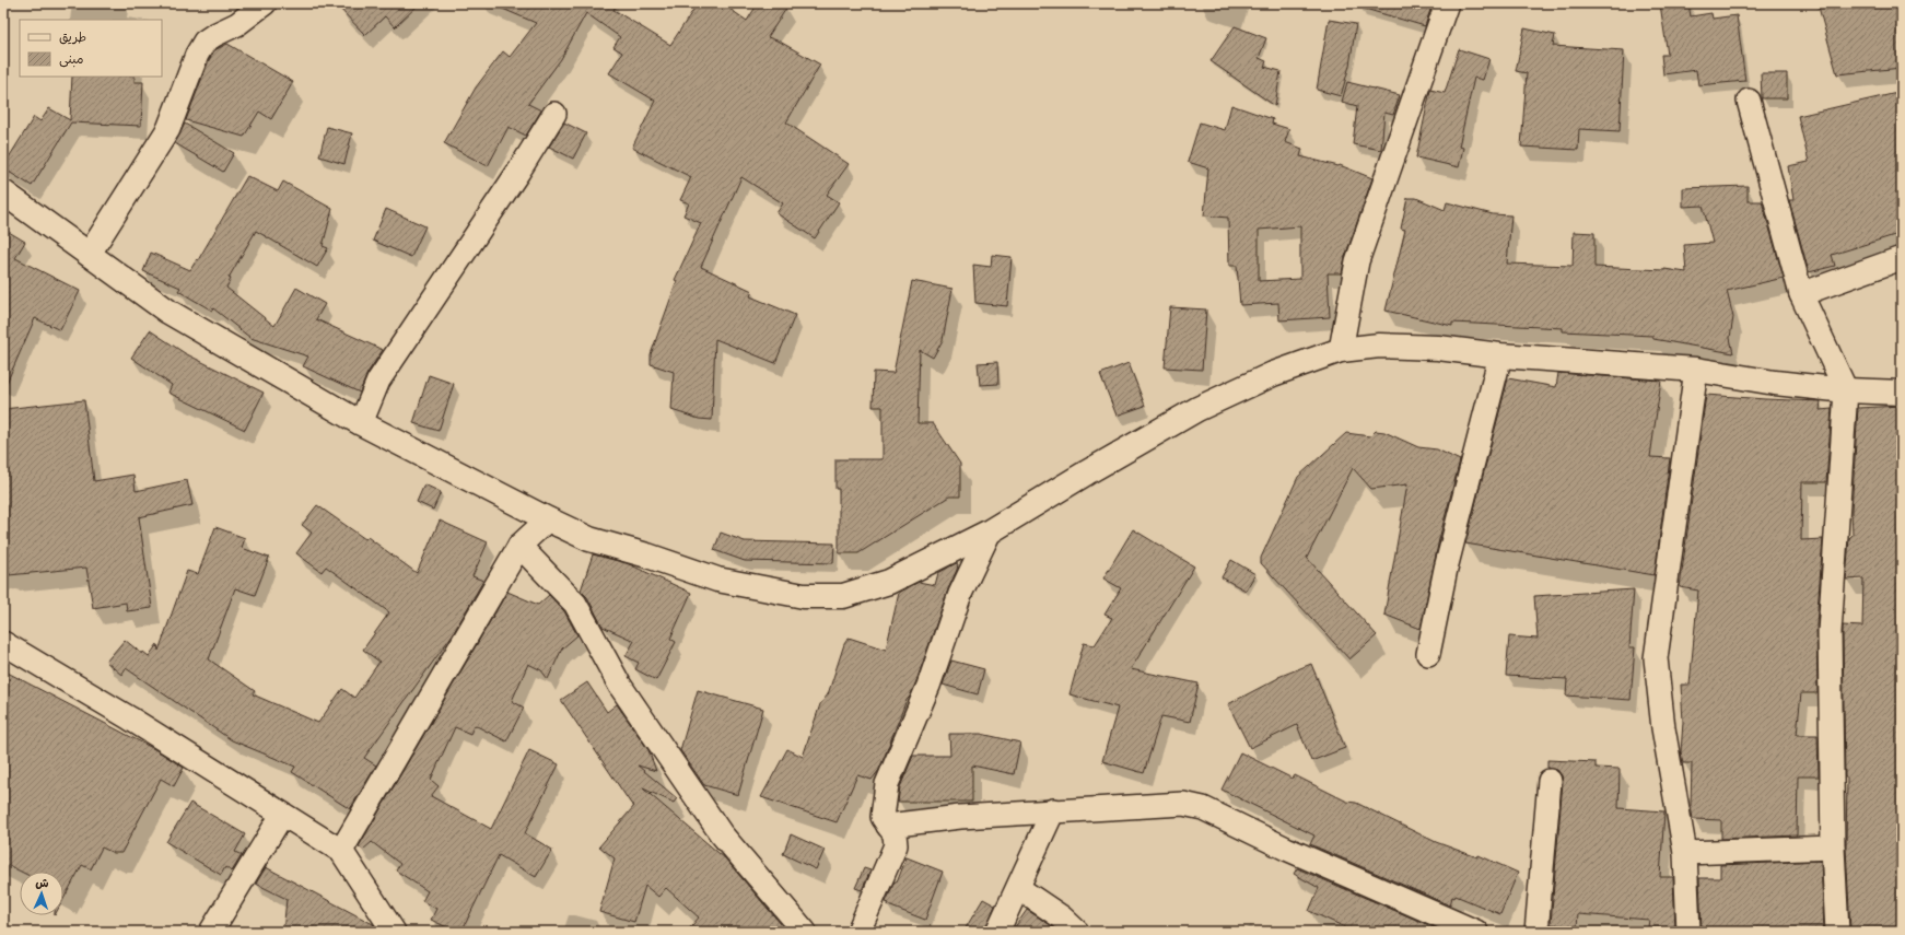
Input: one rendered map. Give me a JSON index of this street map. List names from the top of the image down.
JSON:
{
  "legend": ["طريق", "مبنى"],
  "north": "top"
}
